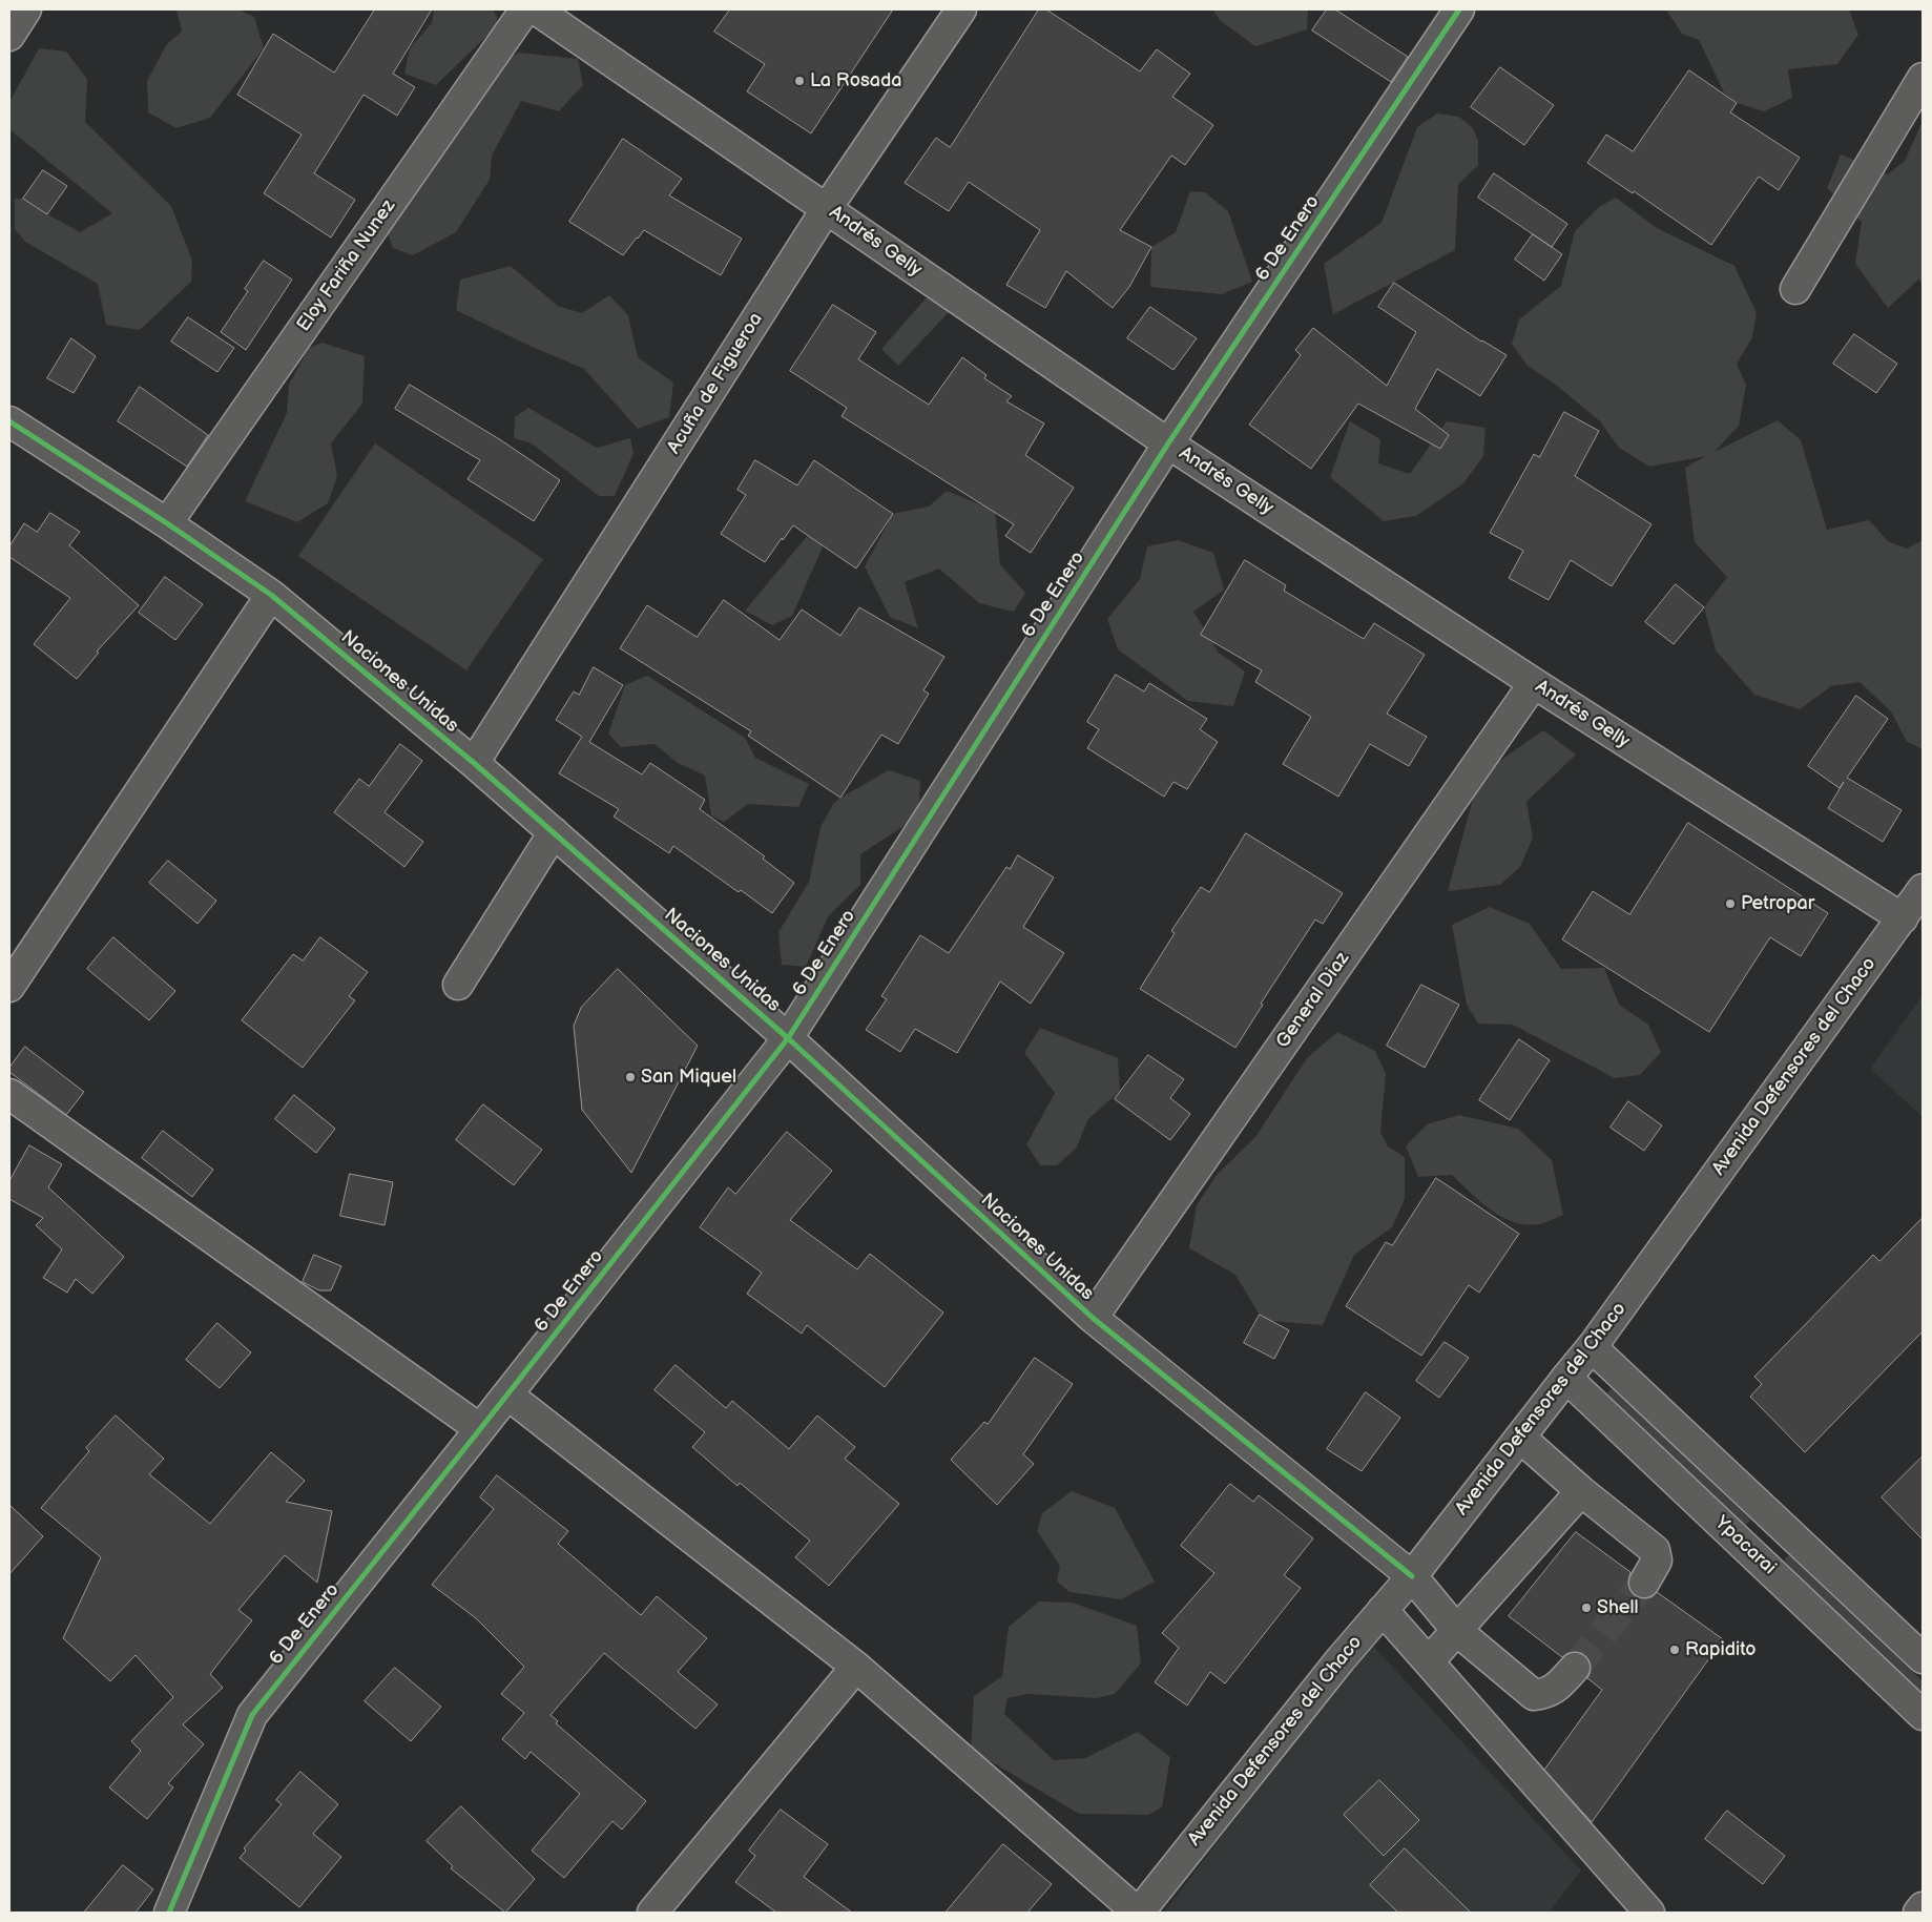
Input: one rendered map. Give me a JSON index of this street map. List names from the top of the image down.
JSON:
{
  "streets": {
    "street": [
      "6 De Enero",
      "Andrés Gelly",
      "Eloy Fariña Nunez",
      "Acuña de Figueroa",
      "Naciones Unidas",
      "General Diaz",
      "Avenida Defensores del Chaco",
      "Ypacarai"
    ]
  },
  "crossings": [
    ["6 De Enero", "Andrés Gelly"],
    ["6 De Enero", "Naciones Unidas"],
    ["Andrés Gelly", "Acuña de Figueroa"],
    ["Andrés Gelly", "General Diaz"],
    ["Andrés Gelly", "Avenida Defensores del Chaco"],
    ["Eloy Fariña Nunez", "Naciones Unidas"],
    ["Acuña de Figueroa", "Naciones Unidas"],
    ["Naciones Unidas", "General Diaz"],
    ["Naciones Unidas", "Avenida Defensores del Chaco"],
    ["Avenida Defensores del Chaco", "Ypacarai"]
  ],
  "places": [
    "La Rosada",
    "Petropar",
    "San Miquel",
    "Shell",
    "Rapidito"
  ]
}
